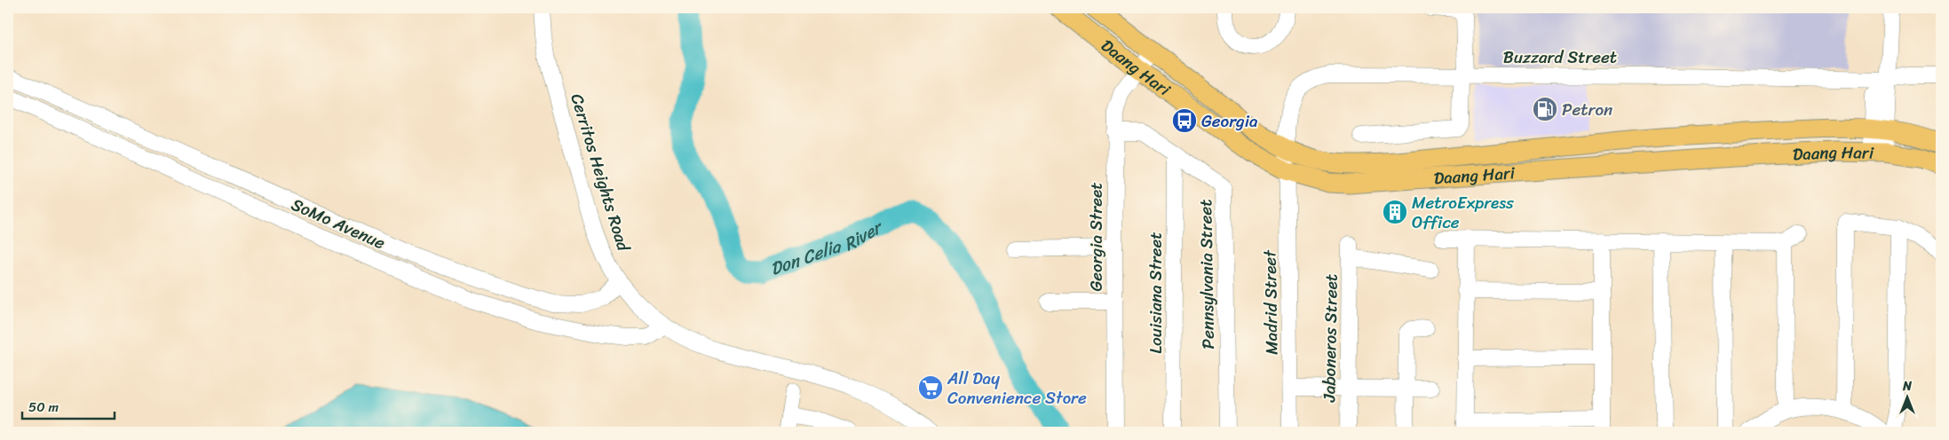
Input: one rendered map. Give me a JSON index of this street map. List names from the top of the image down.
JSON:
{
  "streets": {
    "main road": ["Daang Hari"],
    "street": [
      "Buzzard Street",
      "Cerritos Heights Road",
      "SoMo Avenue",
      "Georgia Street",
      "Pennsylvania Street",
      "Louisiana Street",
      "Madrid Street",
      "Jaboneros Street"
    ]
  },
  "crossings": [
    ["Buzzard Street", "Daang Hari"],
    ["Buzzard Street", "Madrid Street"],
    ["Daang Hari", "Georgia Street"],
    ["Daang Hari", "Madrid Street"],
    ["Cerritos Heights Road", "SoMo Avenue"],
    ["Georgia Street", "Pennsylvania Street"],
    ["Pennsylvania Street", "Louisiana Street"]
  ],
  "water": ["Don Celia River"],
  "places": {
    "fuel station": ["Petron"],
    "bus stop": ["Georgia"],
    "building": ["MetroExpress Office"],
    "supermarket": ["All Day Convenience Store"]
  },
  "scale_bar": "50 m",
  "north": "top"
}
